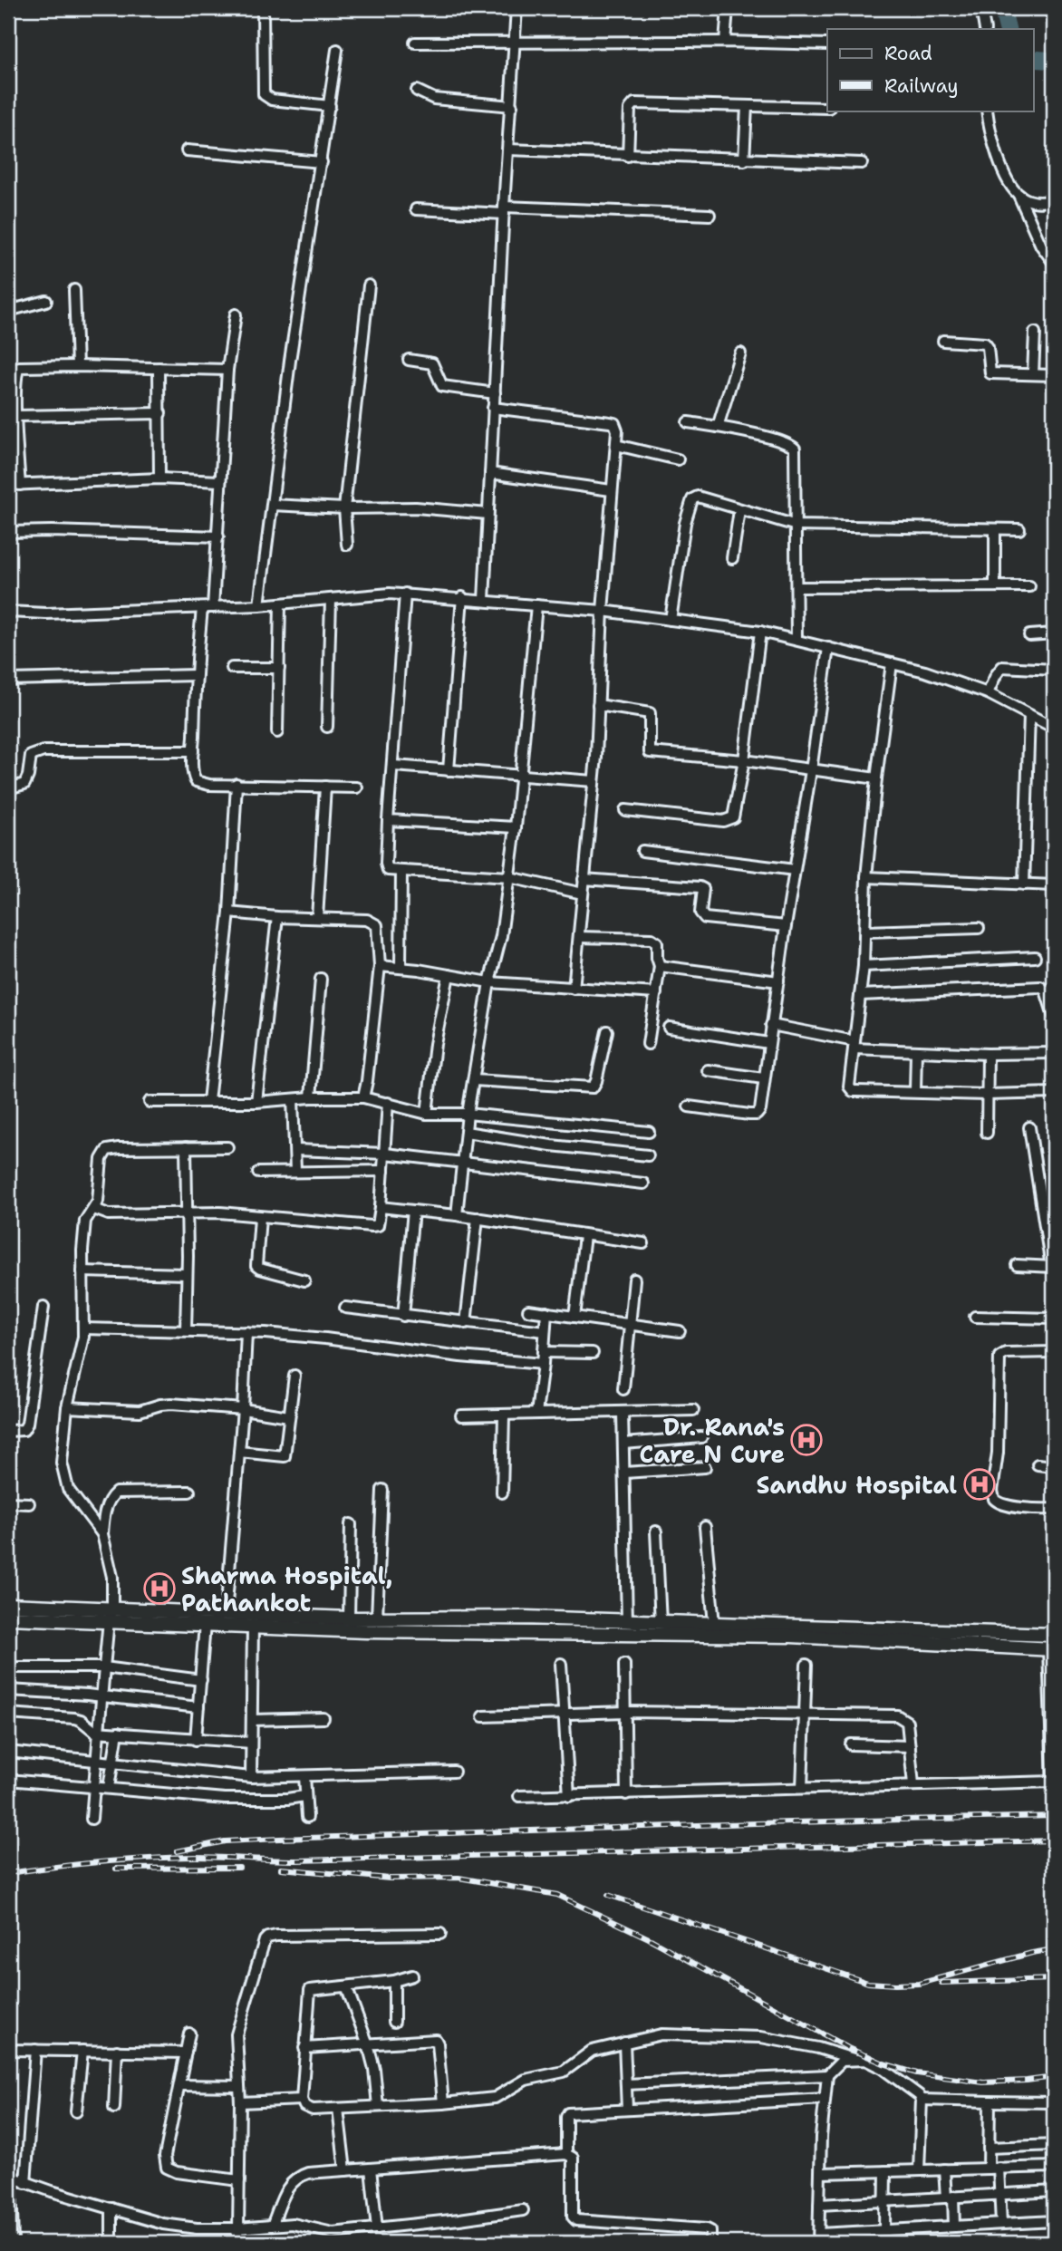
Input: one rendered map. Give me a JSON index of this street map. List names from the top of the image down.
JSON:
{
  "places": {
    "hospital": ["Dr. Rana's Care N Cure", "Sandhu Hospital", "Sharma Hospital, Pathankot"]
  },
  "legend": ["Road", "Railway"]
}
